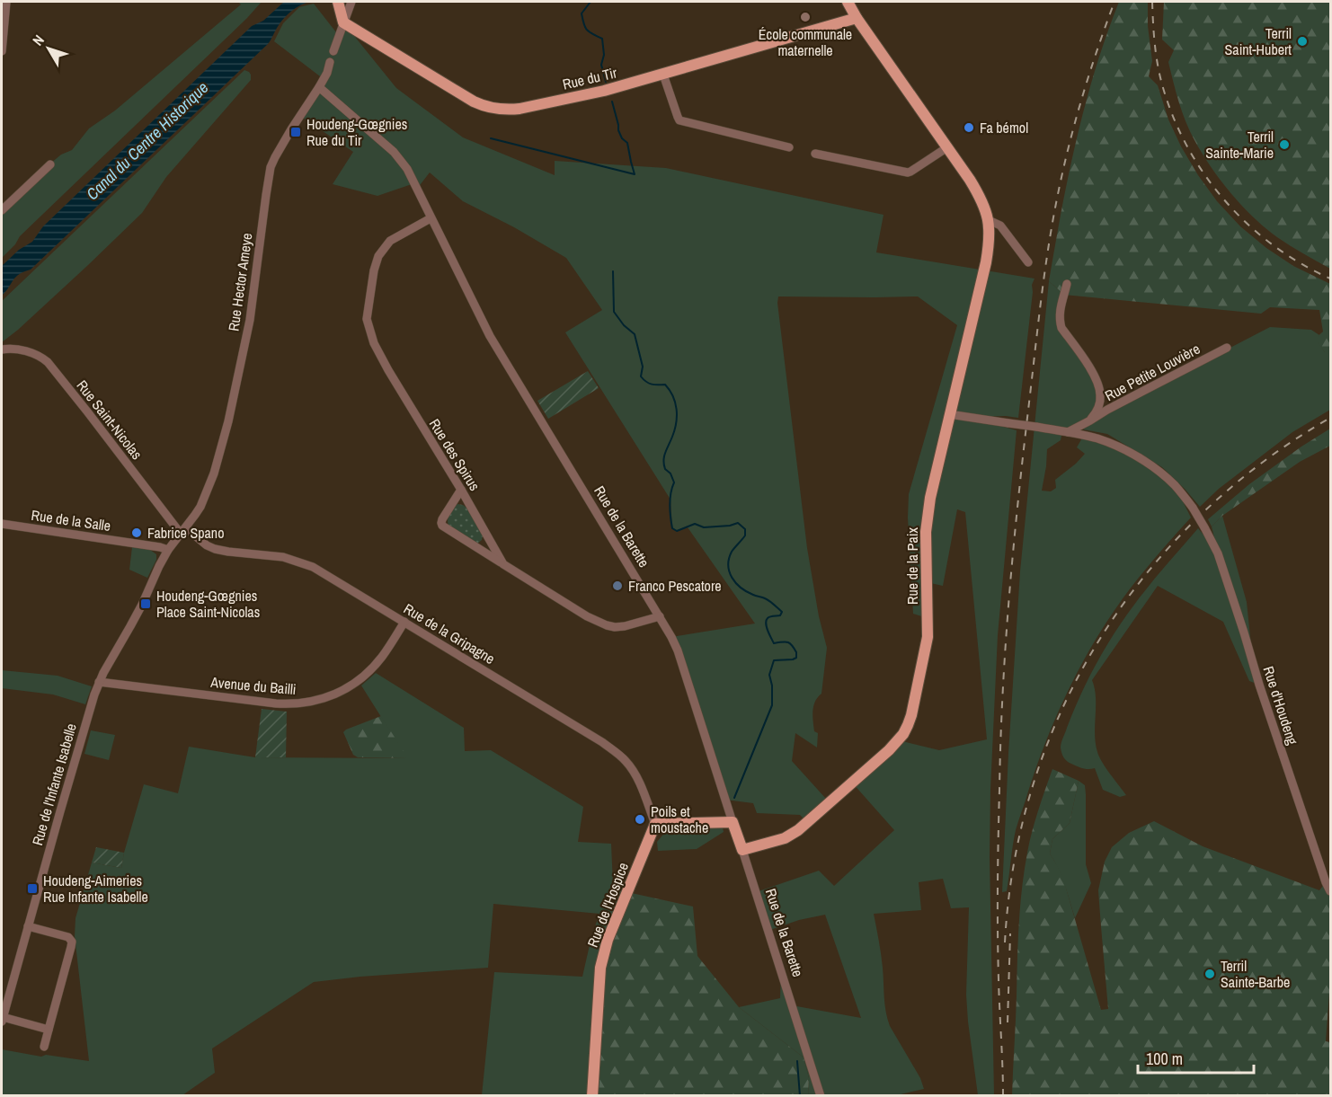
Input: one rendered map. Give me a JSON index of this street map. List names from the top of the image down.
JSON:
{
  "streets": {
    "main road": [
      "Rue du Tir",
      "Rue de la Barette",
      "Rue de la Paix",
      "Rue de l'Hospice"
    ],
    "street": [
      "Rue Hector Ameye",
      "Rue Petite Louvière",
      "Rue Saint-Nicolas",
      "Rue des Spirus",
      "Rue de la Salle",
      "Rue de la Gripagne",
      "Avenue du Bailli",
      "Rue d'Houdeng",
      "Rue de l'Infante Isabelle"
    ]
  },
  "crossings": [
    ["Rue du Tir", "Rue de la Paix"],
    ["Rue Hector Ameye", "Rue Saint-Nicolas"],
    ["Rue Hector Ameye", "Rue de la Barette"],
    ["Rue Hector Ameye", "Rue de la Gripagne"],
    ["Rue Hector Ameye", "Rue de l'Infante Isabelle"],
    ["Rue Petite Louvière", "Rue d'Houdeng"],
    ["Rue Saint-Nicolas", "Rue de la Gripagne"],
    ["Rue Saint-Nicolas", "Rue de l'Infante Isabelle"],
    ["Rue des Spirus", "Rue de la Barette"],
    ["Rue de la Salle", "Rue de l'Infante Isabelle"],
    ["Rue de la Barette", "Rue de la Paix"],
    ["Rue de la Paix", "Rue d'Houdeng"],
    ["Rue de la Gripagne", "Avenue du Bailli"],
    ["Rue de la Gripagne", "Rue de l'Infante Isabelle"],
    ["Rue de la Gripagne", "Rue de l'Hospice"],
    ["Avenue du Bailli", "Rue de l'Infante Isabelle"]
  ],
  "water": ["Canal du Centre Historique"],
  "places": {
    "other": [
      "École communale maternelle",
      "Terril Saint-Hubert",
      "Fa bémol",
      "Terril Sainte-Marie",
      "Fabrice Spano",
      "Franco Pescatore",
      "Poils et moustache",
      "Terril Sainte-Barbe"
    ],
    "transit": ["Houdeng-Gœgnies Rue du Tir", "Houdeng-Gœgnies Place Saint-Nicolas", "Houdeng-Aimeries Rue Infante Isabelle"]
  },
  "scale_bar": "100 m",
  "north": "top left"
}
